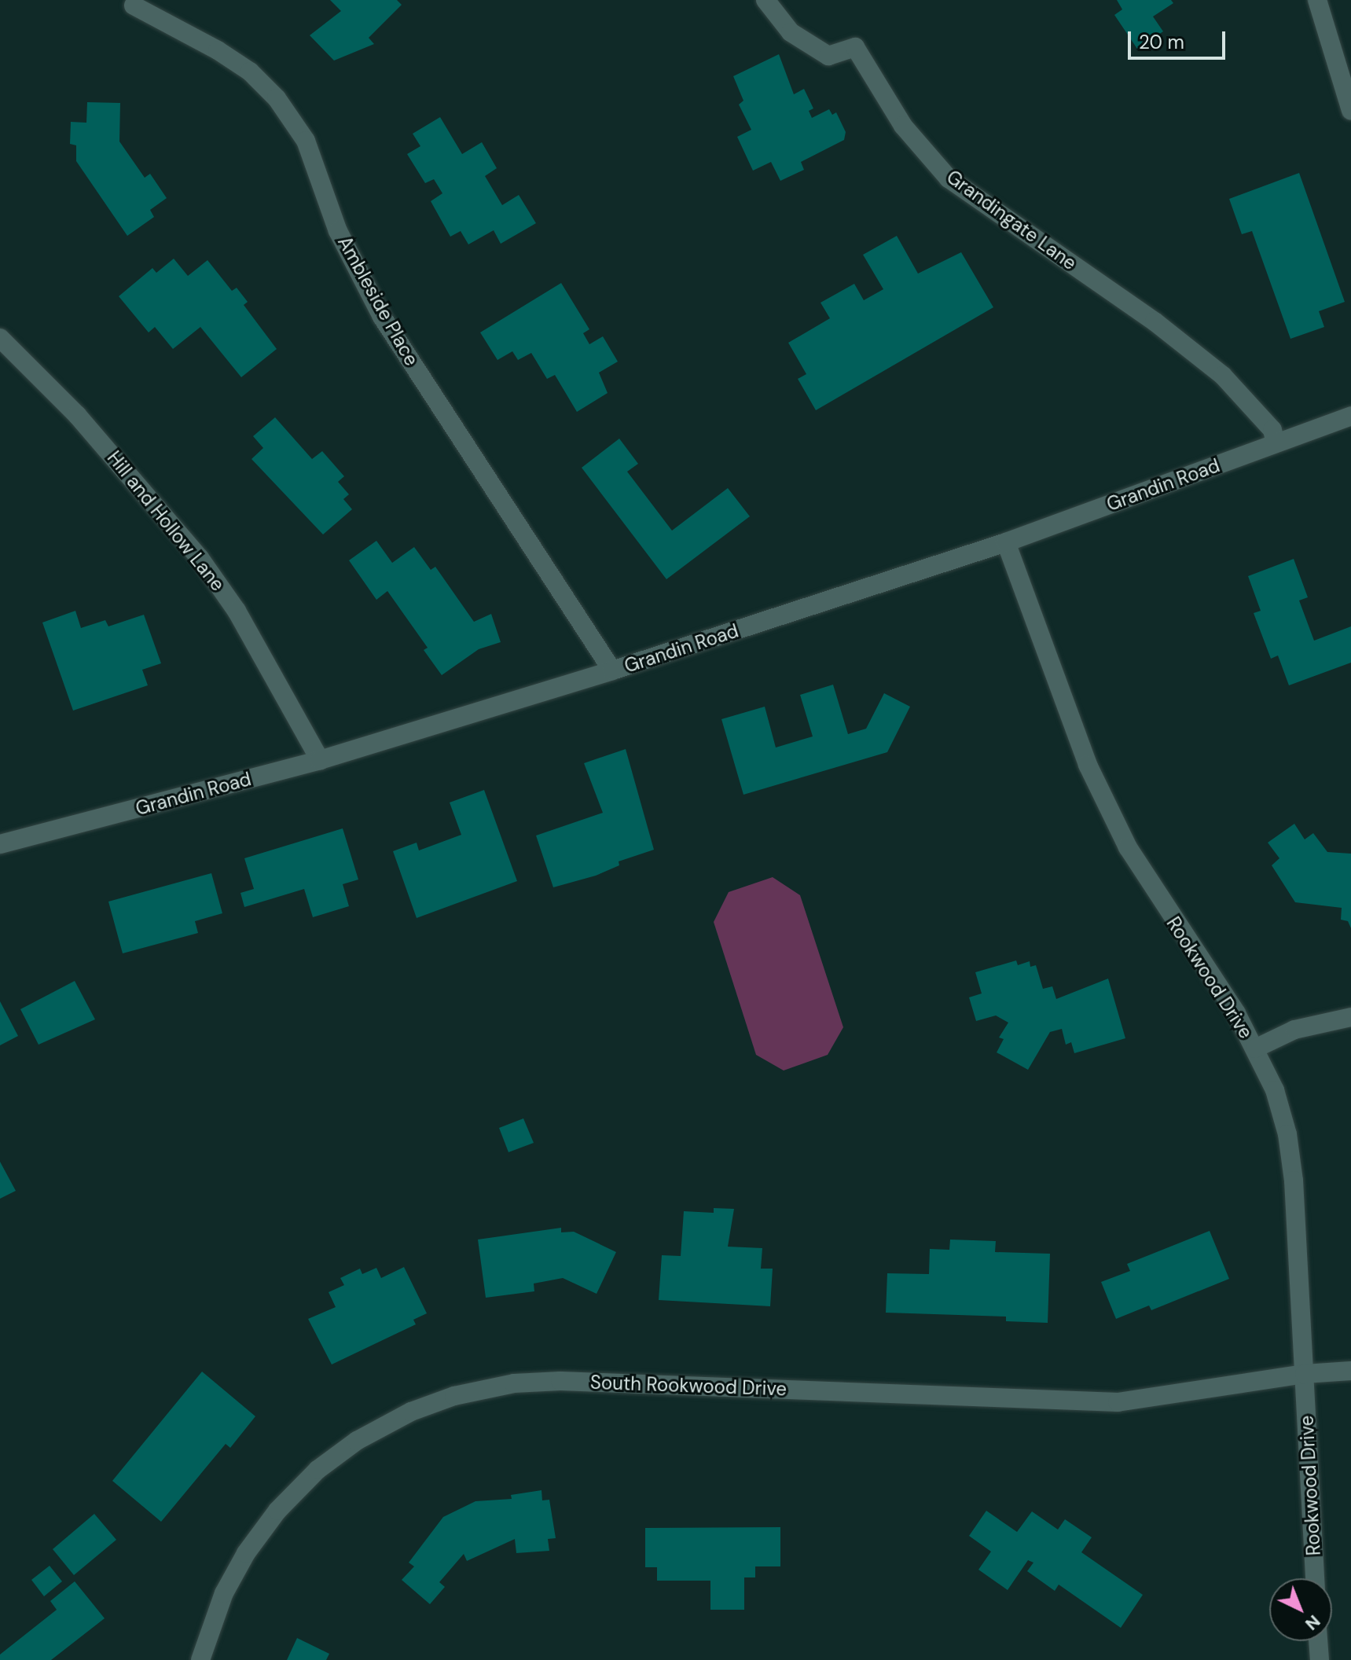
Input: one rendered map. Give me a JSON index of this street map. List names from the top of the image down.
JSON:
{
  "streets": {
    "street": [
      "Grandingate Lane",
      "Ambleside Place",
      "Grandin Road",
      "Hill and Hollow Lane",
      "Rookwood Drive",
      "South Rookwood Drive"
    ]
  },
  "crossings": [
    ["Grandingate Lane", "Grandin Road"],
    ["Ambleside Place", "Grandin Road"],
    ["Grandin Road", "Hill and Hollow Lane"],
    ["Grandin Road", "Rookwood Drive"],
    ["Rookwood Drive", "South Rookwood Drive"]
  ],
  "scale_bar": "20 m",
  "north": "bottom right"
}
